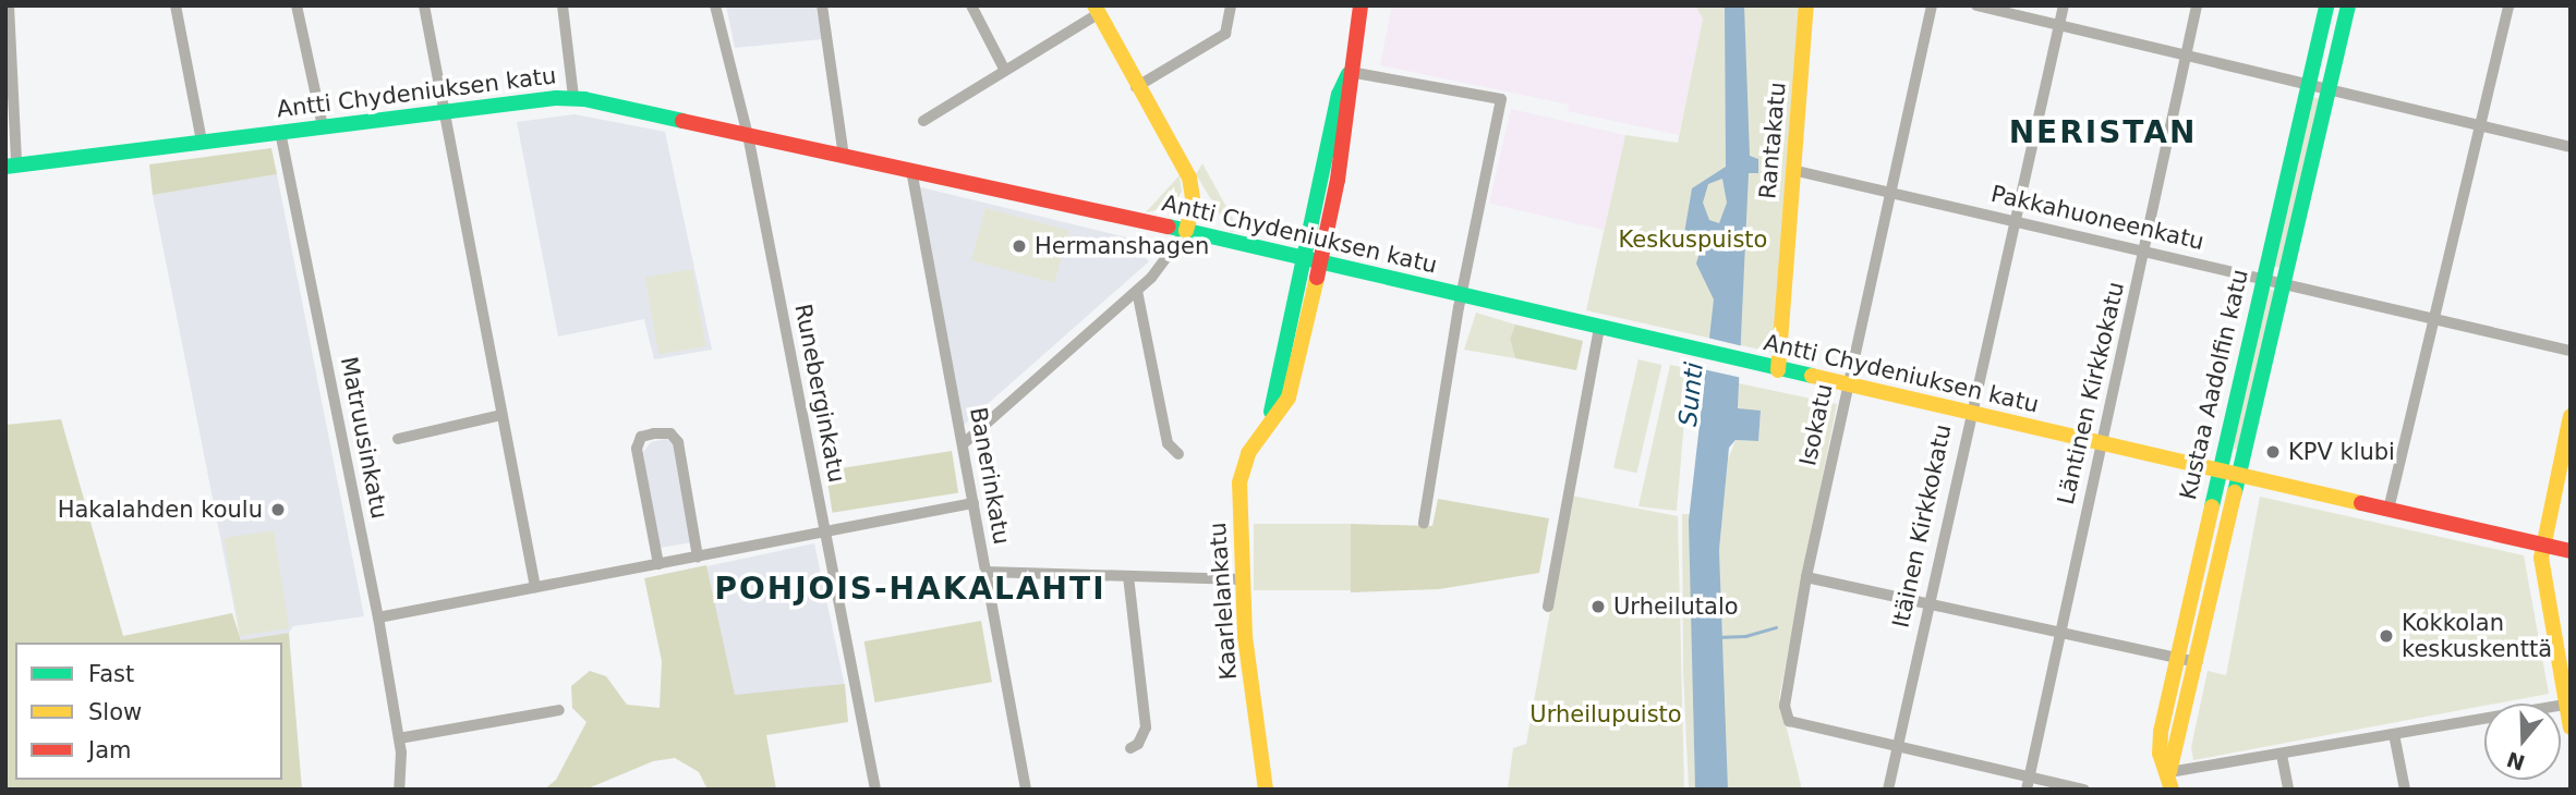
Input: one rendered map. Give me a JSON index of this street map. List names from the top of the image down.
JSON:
{
  "streets": {
    "main road": [
      "Antti Chydeniuksen katu",
      "Rantakatu",
      "Kustaa Aadolfin katu",
      "Kaarlelankatu"
    ],
    "street": [
      "Pakkahuoneenkatu",
      "Runeberginkatu",
      "Läntinen Kirkkokatu",
      "Isokatu",
      "Matruusinkatu",
      "Banerinkatu",
      "Itäinen Kirkkokatu"
    ]
  },
  "crossings": [
    ["Antti Chydeniuksen katu", "Rantakatu"],
    ["Antti Chydeniuksen katu", "Kustaa Aadolfin katu"],
    ["Antti Chydeniuksen katu", "Runeberginkatu"],
    ["Antti Chydeniuksen katu", "Läntinen Kirkkokatu"],
    ["Antti Chydeniuksen katu", "Isokatu"],
    ["Antti Chydeniuksen katu", "Matruusinkatu"],
    ["Antti Chydeniuksen katu", "Banerinkatu"],
    ["Antti Chydeniuksen katu", "Itäinen Kirkkokatu"],
    ["Antti Chydeniuksen katu", "Kaarlelankatu"],
    ["Rantakatu", "Pakkahuoneenkatu"],
    ["Pakkahuoneenkatu", "Kustaa Aadolfin katu"],
    ["Pakkahuoneenkatu", "Läntinen Kirkkokatu"],
    ["Pakkahuoneenkatu", "Isokatu"],
    ["Pakkahuoneenkatu", "Itäinen Kirkkokatu"],
    ["Isokatu", "Itäinen Kirkkokatu"]
  ],
  "districts": ["NERISTAN", "POHJOIS-HAKALAHTI"],
  "water": ["Sunti"],
  "parks": ["Keskuspuisto", "Urheilupuisto"],
  "places": [
    "Hermanshagen",
    "KPV klubi",
    "Hakalahden koulu",
    "Urheilutalo",
    "Kokkolan keskuskenttä"
  ],
  "legend": ["Fast", "Slow", "Jam"],
  "north": "bottom"
}
